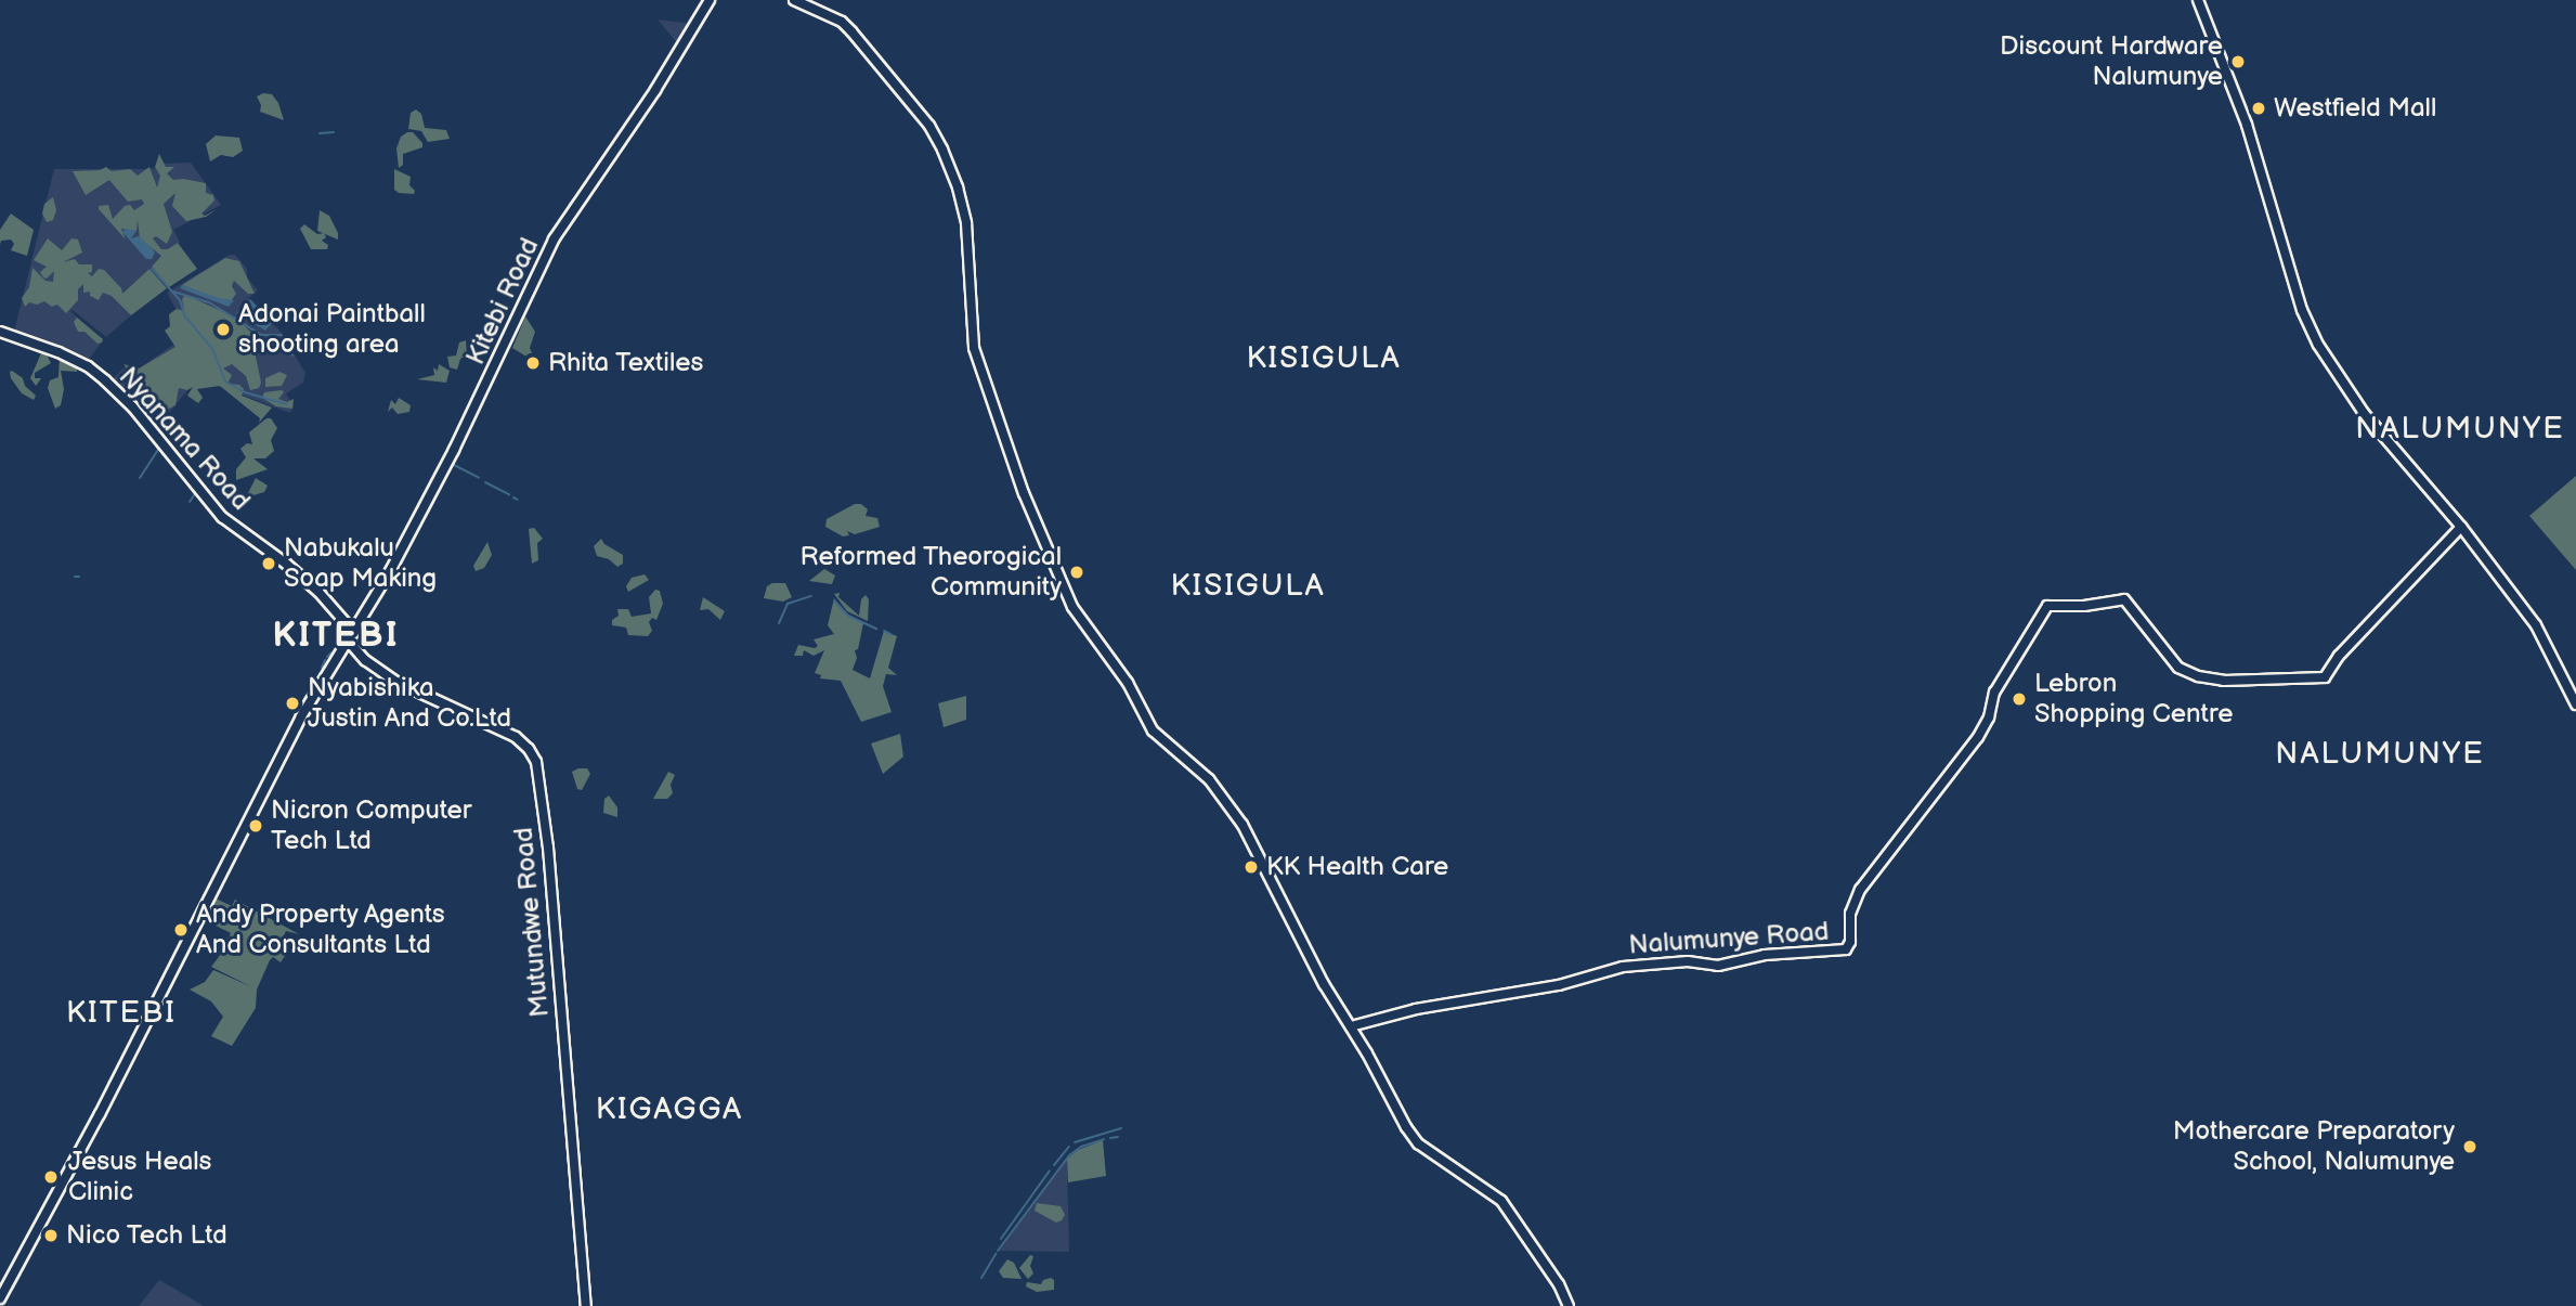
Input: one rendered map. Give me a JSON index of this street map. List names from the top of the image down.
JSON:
{
  "streets": {
    "street": [
      "Kitebi Road",
      "Nyanama Road",
      "Mutundwe Road",
      "Nalumunye Road"
    ]
  },
  "crossings": [
    ["Kitebi Road", "Nyanama Road"],
    ["Kitebi Road", "Mutundwe Road"],
    ["Nyanama Road", "Mutundwe Road"]
  ],
  "districts": [
    "KISIGULA",
    "NALUMUNYE",
    "KISIGULA",
    "KITEBI",
    "NALUMUNYE",
    "KITEBI",
    "KIGAGGA"
  ],
  "places": [
    "Discount Hardware Nalumunye",
    "Westfield Mall",
    "Adonai Paintball shooting area",
    "Rhita Textiles",
    "Nabukalu Soap Making",
    "Reformed Theorogical Community",
    "Lebron Shopping Centre",
    "Nyabishika Justin And Co.Ltd",
    "Nicron Computer Tech Ltd",
    "KK Health Care",
    "Andy Property Agents And Consultants Ltd",
    "Mothercare Preparatory School, Nalumunye",
    "Jesus Heals Clinic",
    "Nico Tech Ltd"
  ]
}
